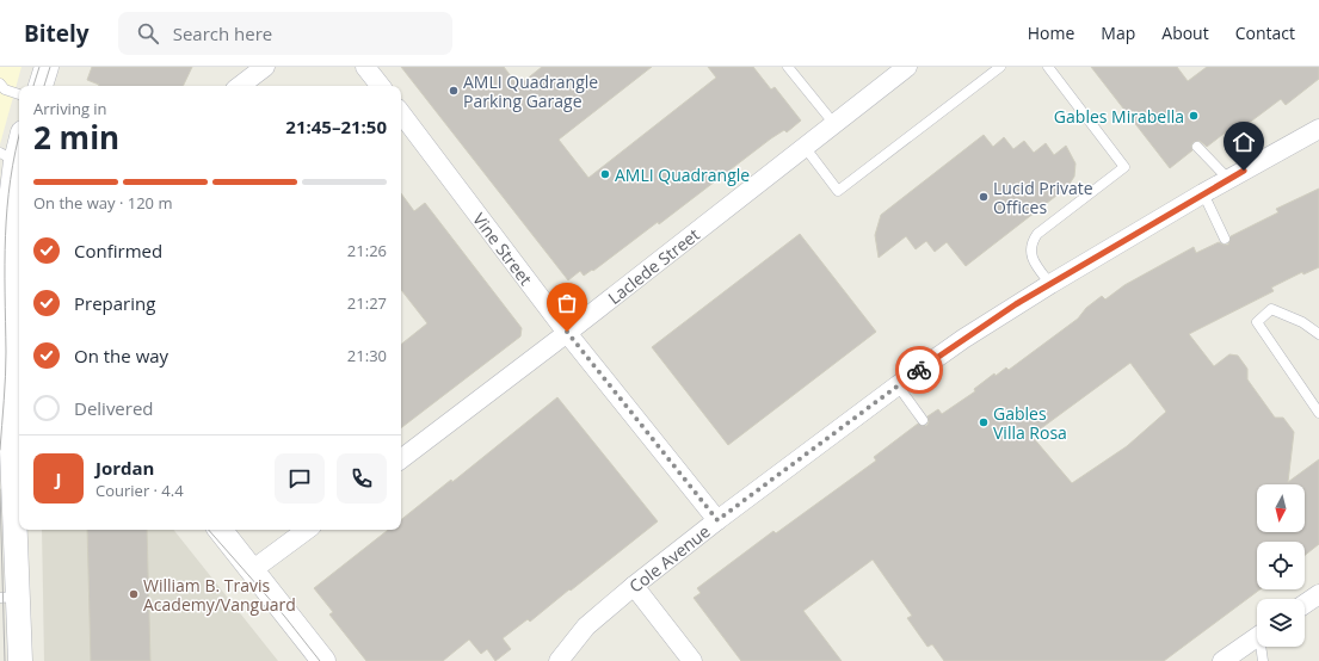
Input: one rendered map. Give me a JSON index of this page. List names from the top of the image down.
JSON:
{
  "streets": {
    "street": ["Vine Street", "Laclede Street", "Cole Avenue"]
  },
  "crossings": [
    ["Vine Street", "Laclede Street"],
    ["Vine Street", "Cole Avenue"]
  ],
  "places": [
    "AMLI Quadrangle Parking Garage",
    "Gables Mirabella",
    "AMLI Quadrangle",
    "Lucid Private Offices",
    "Gables Villa Rosa",
    "William B. Travis Academy/Vanguard"
  ],
  "north": "bottom",
  "page": {
    "header": "Bitely",
    "search": "Search here",
    "nav": [
      "Home",
      "Map",
      "About",
      "Contact"
    ],
    "heading": ["2 min", "Arriving in", "21:45–21:50"],
    "panel": ["Jordan", "Courier · 4.4"],
    "bar": "On the way · 120 m",
    "list": [
      ["Confirmed", "21:26"],
      ["Preparing", "21:27"],
      ["On the way", "21:30"],
      "Delivered"
    ],
    "round": "J"
  }
}
